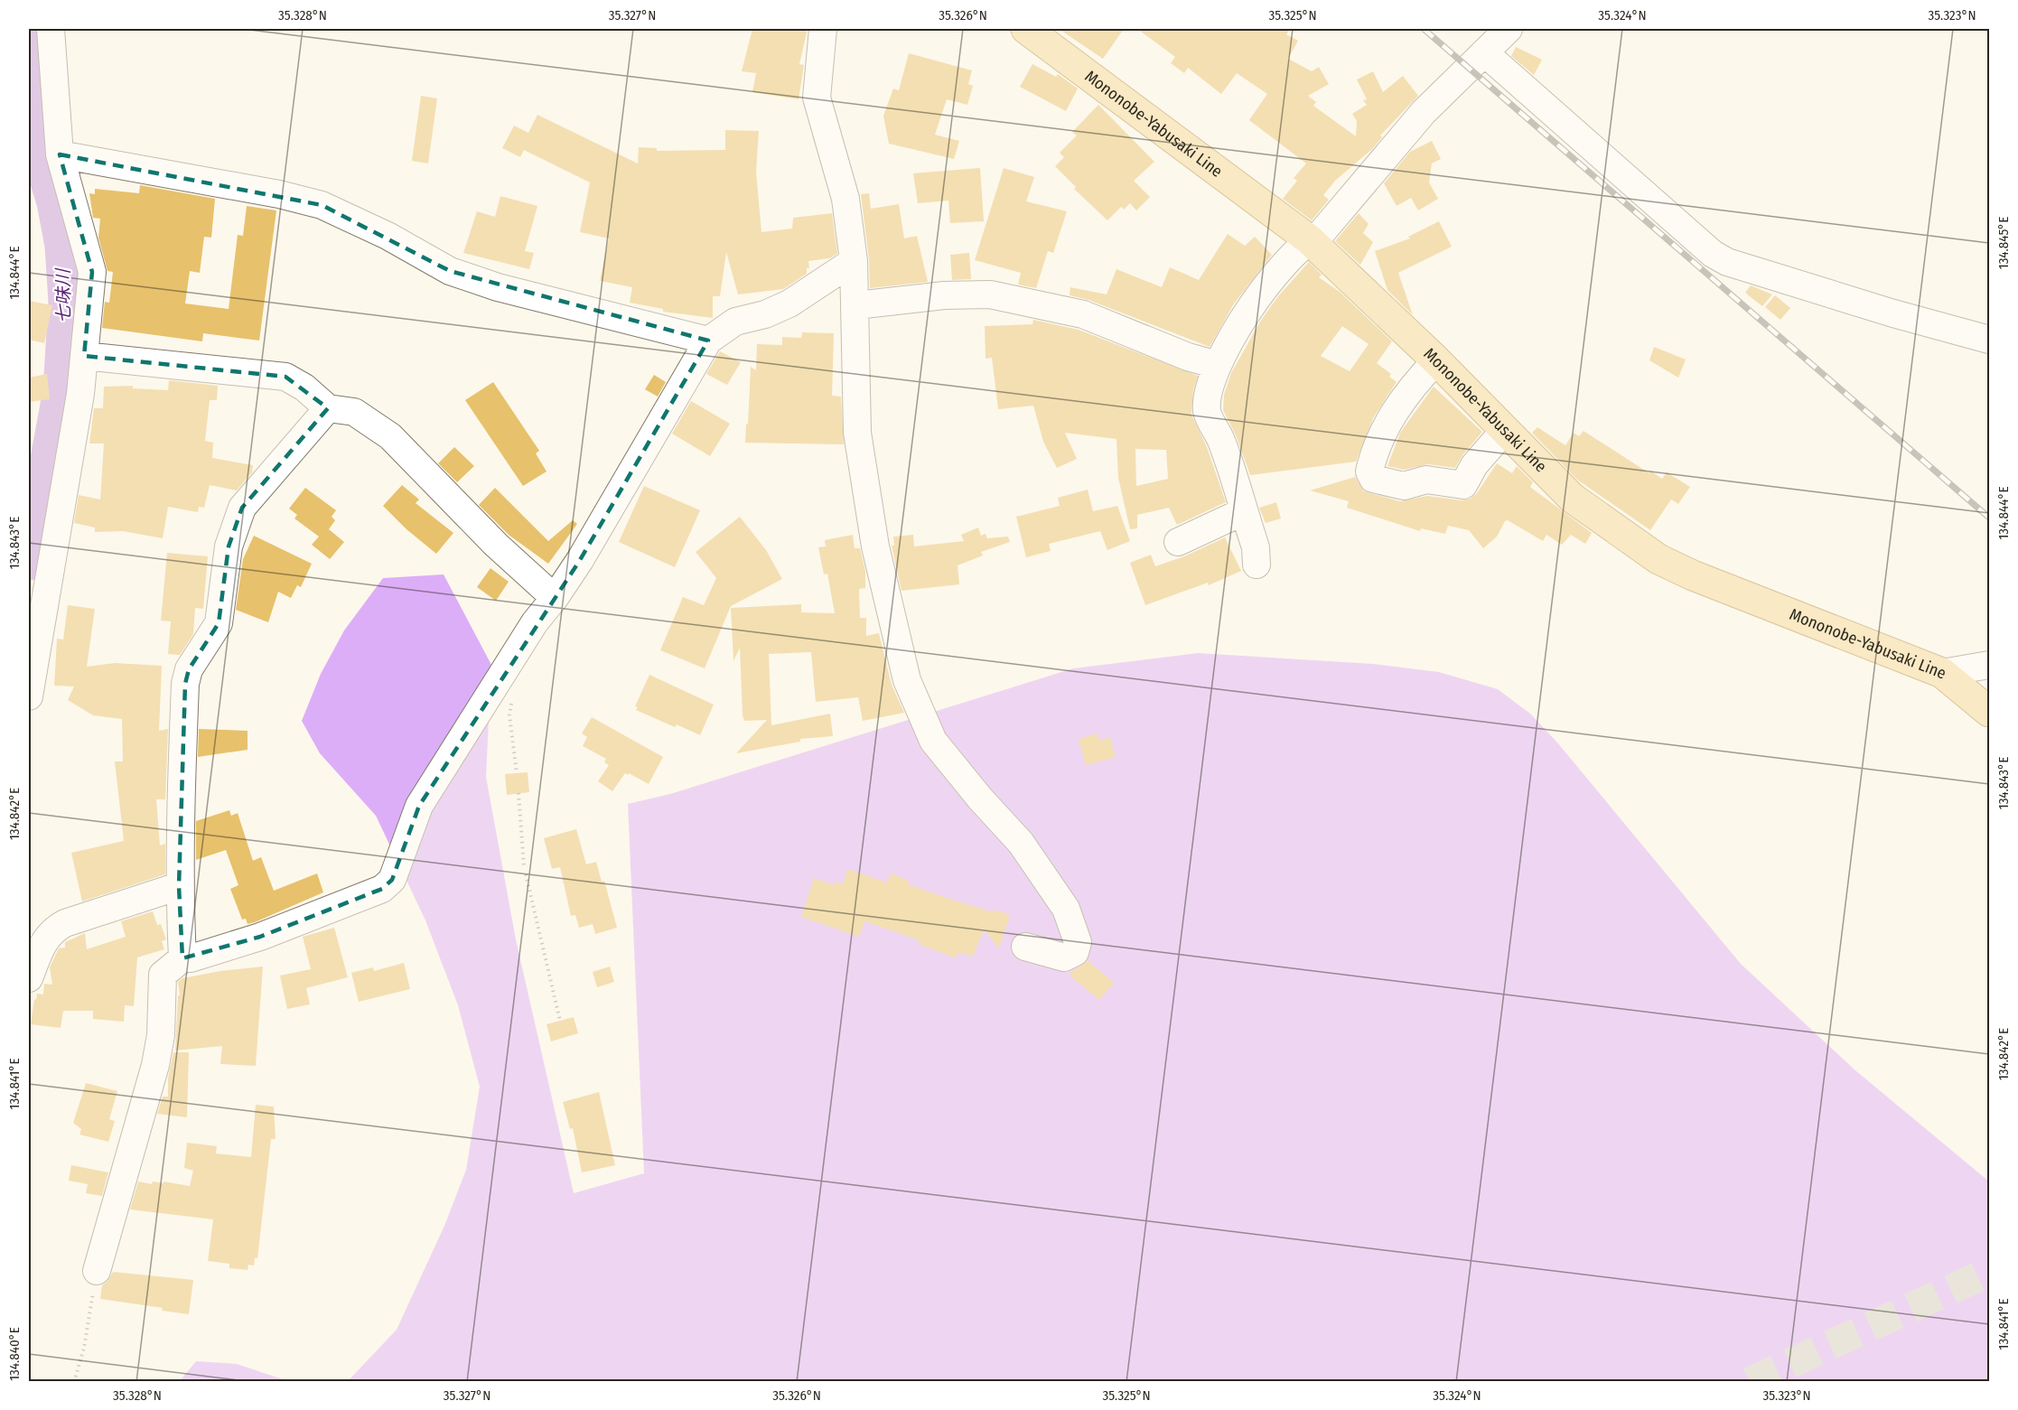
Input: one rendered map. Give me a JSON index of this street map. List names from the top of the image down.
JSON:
{
  "streets": {
    "main road": ["Mononobe-Yabusaki Line"]
  },
  "water": ["七味川"],
  "coordinates": [
    "35.328°N",
    "35.327°N",
    "35.326°N",
    "35.325°N",
    "35.324°N",
    "35.323°N",
    "134.845°E",
    "134.844°E",
    "134.843°E",
    "134.842°E",
    "134.841°E",
    "134.840°E"
  ]
}
